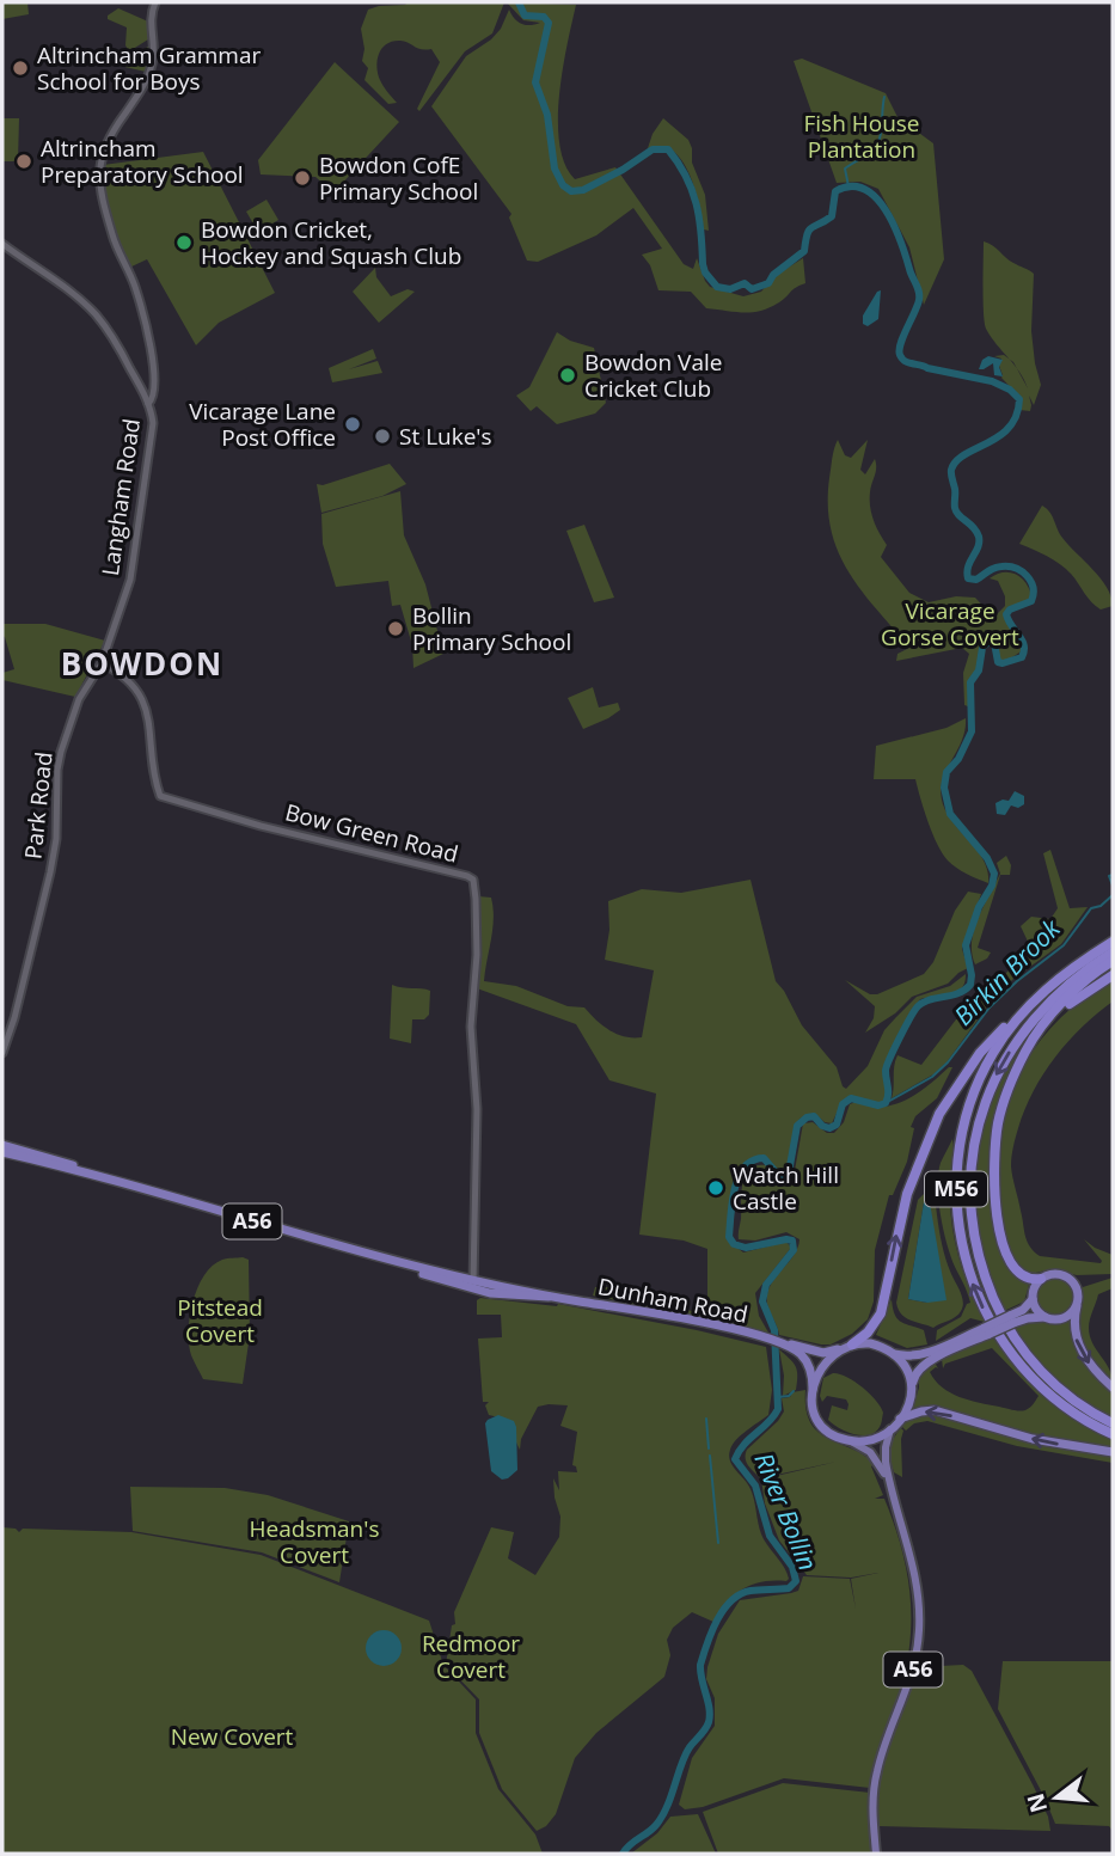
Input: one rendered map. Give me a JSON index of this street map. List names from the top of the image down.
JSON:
{
  "streets": {
    "highway": ["M56", "A56", "Dunham Road"],
    "main road": ["Langham Road", "Park Road", "Bow Green Road"]
  },
  "crossings": [
    ["Langham Road", "Park Road"],
    ["Langham Road", "Bow Green Road"],
    ["Park Road", "Bow Green Road"],
    ["Bow Green Road", "Dunham Road"],
    ["A56", "Dunham Road"]
  ],
  "districts": ["BOWDON"],
  "water": ["Birkin Brook", "River Bollin"],
  "parks": [
    "Fish House Plantation",
    "Vicarage Gorse Covert",
    "Pitstead Covert",
    "Headsman's Covert",
    "Redmoor Covert",
    "New Covert"
  ],
  "places": [
    "Altrincham Grammar School for Boys",
    "Altrincham Preparatory School",
    "Bowdon CofE Primary School",
    "Bowdon Cricket, Hockey and Squash Club",
    "Bowdon Vale Cricket Club",
    "Vicarage Lane Post Office",
    "St Luke's",
    "Bollin Primary School",
    "Watch Hill Castle"
  ],
  "north": "left"
}
